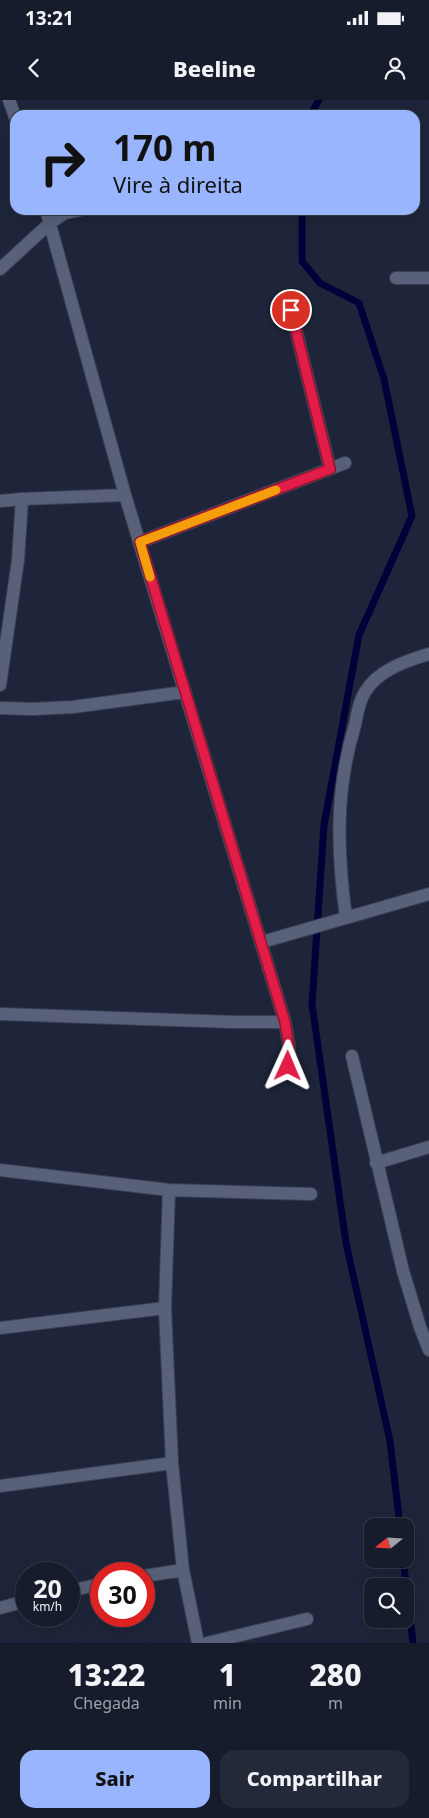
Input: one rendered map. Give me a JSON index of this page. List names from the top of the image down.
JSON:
{
  "north": "left",
  "page": {
    "status": "13:21",
    "header": "Beeline",
    "turn": ["170 m", "Vire à direita"],
    "speed": "20 km/h",
    "limit": "30",
    "eta": [
      "13:22",
      "Chegada",
      "1",
      "min",
      "280",
      "m"
    ],
    "buttons": ["Sair", "Compartilhar"]
  }
}
